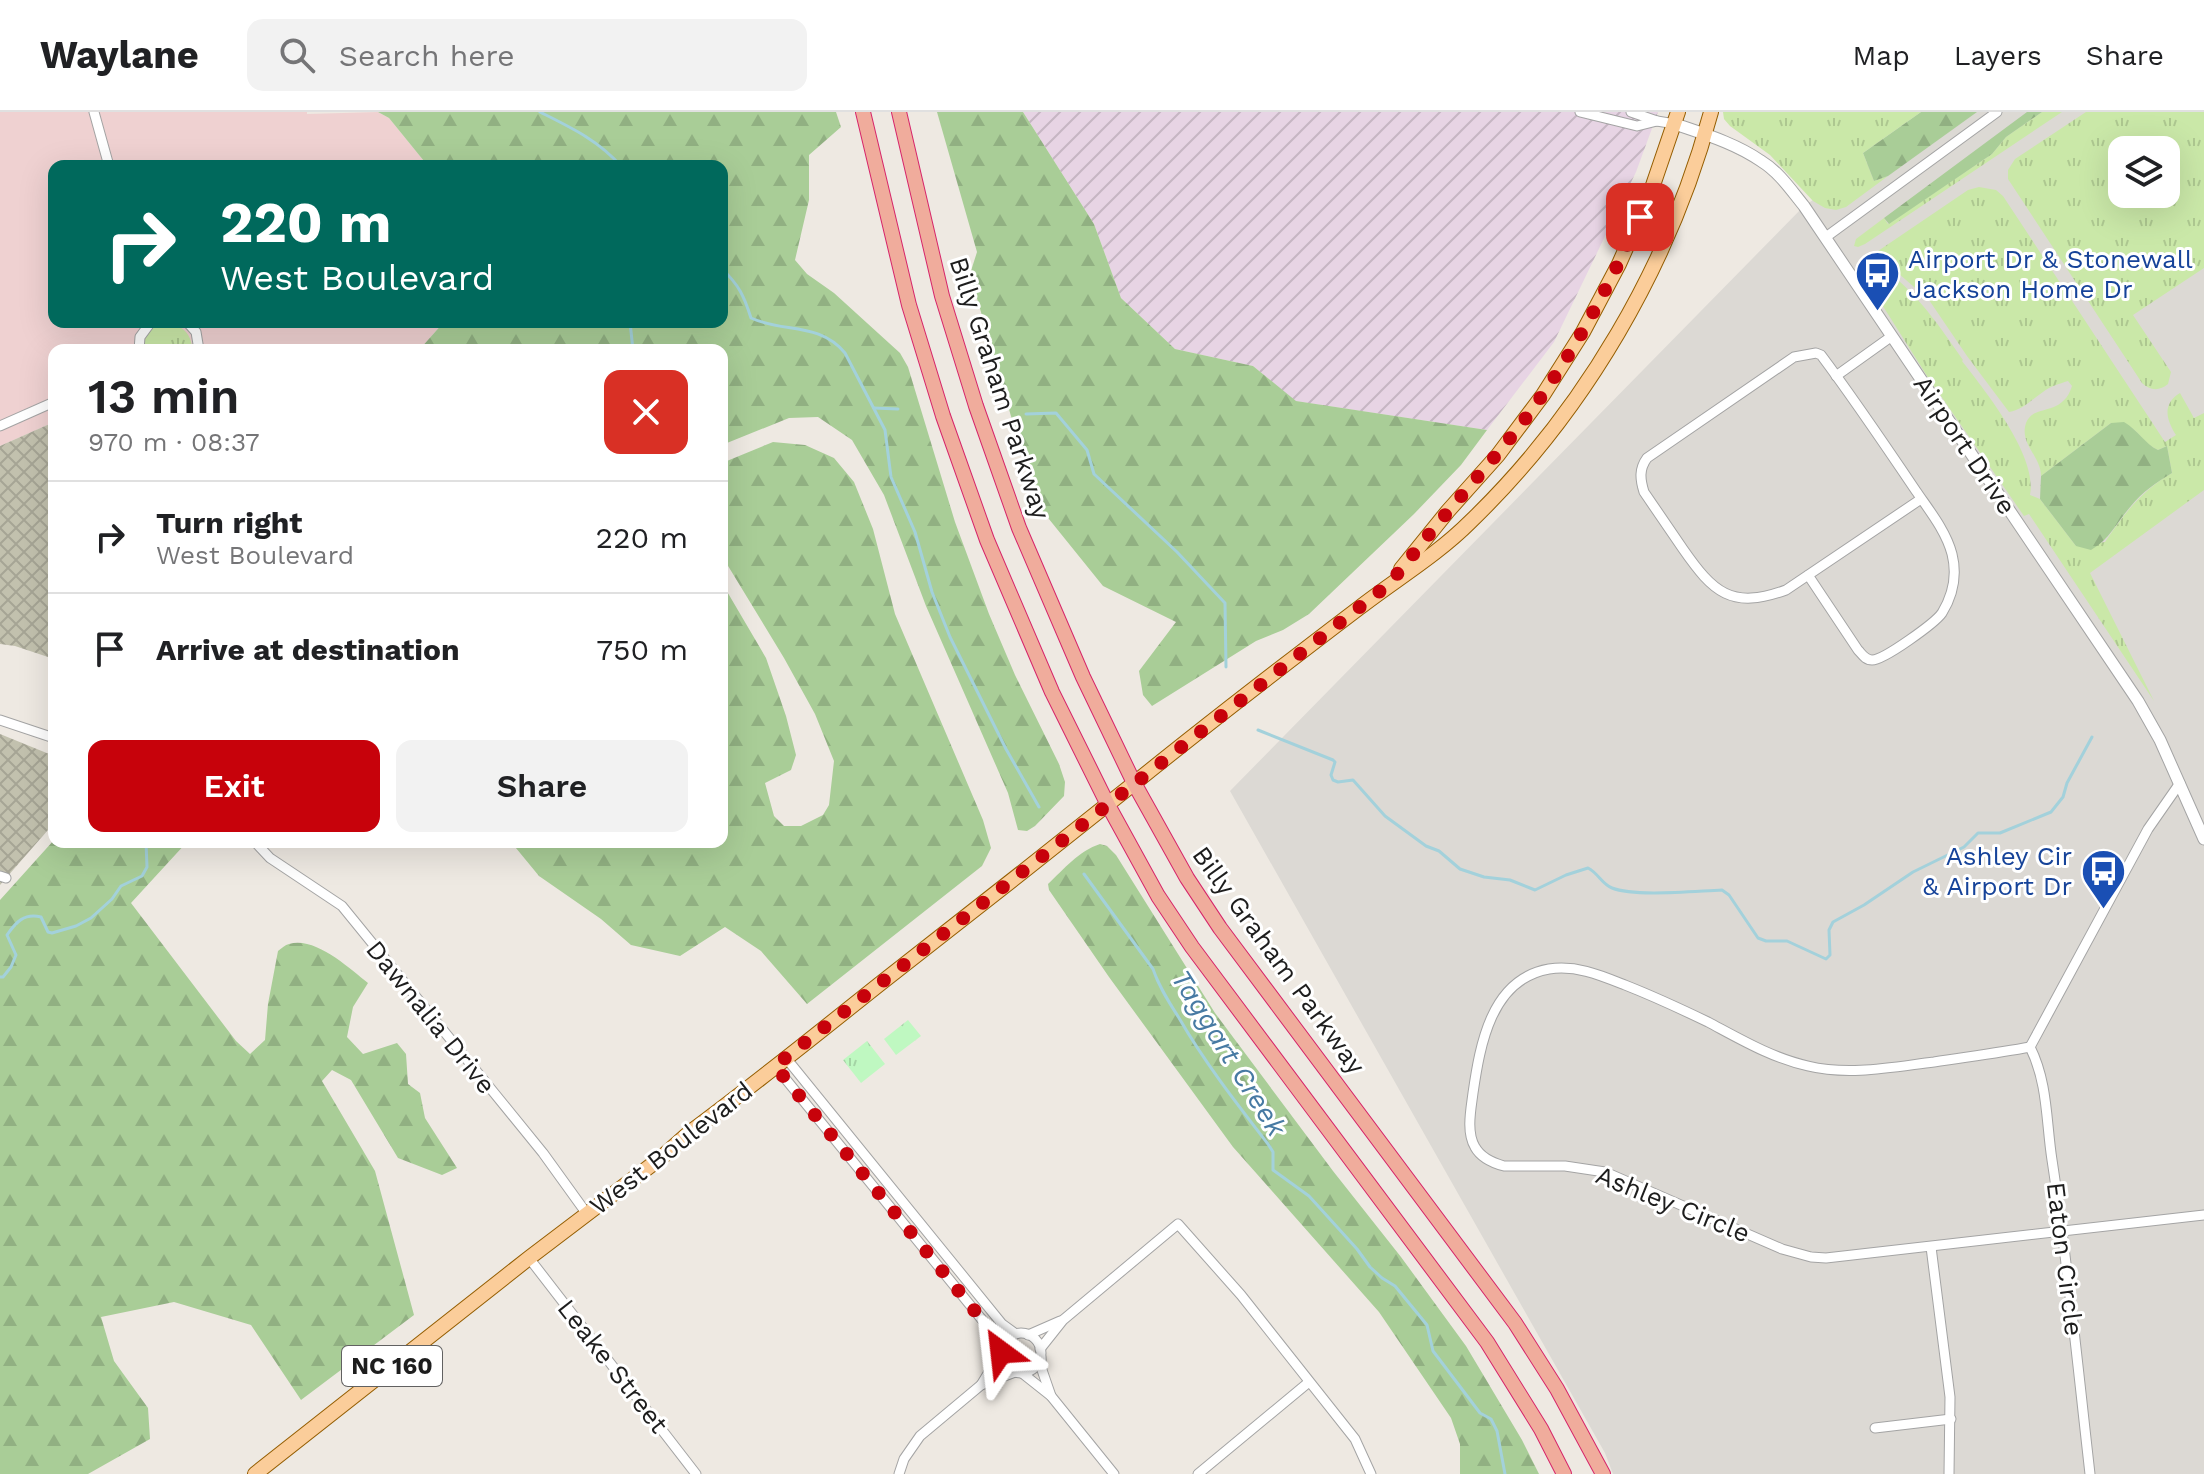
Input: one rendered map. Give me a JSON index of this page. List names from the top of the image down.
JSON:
{
  "streets": {
    "highway": ["Billy Graham Parkway"],
    "main road": ["West Boulevard", "NC 160"],
    "street": [
      "Airport Drive",
      "Dawnalia Drive",
      "Ashley Circle",
      "Eaton Circle",
      "Leake Street"
    ]
  },
  "crossings": [
    ["Billy Graham Parkway", "West Boulevard"],
    ["Airport Drive", "West Boulevard"],
    ["Dawnalia Drive", "West Boulevard"],
    ["West Boulevard", "Leake Street"],
    ["Ashley Circle", "Eaton Circle"]
  ],
  "water": ["Taggart Creek"],
  "places": {
    "bus stop": ["Airport Dr & Stonewall Jackson Home Dr", "Ashley Cir & Airport Dr"]
  },
  "page": {
    "header": "Waylane",
    "search": "Search here",
    "nav": ["Map", "Layers", "Share"],
    "turn": ["220 m", "West Boulevard"],
    "heading": ["13 min", "970 m · 08:37"],
    "list": [
      {
        "name": "Turn right",
        "note": "West Boulevard",
        "value": "220 m"
      },
      {
        "name": "Arrive at destination",
        "value": "750 m"
      }
    ],
    "buttons": ["Exit", "Share"]
  }
}
